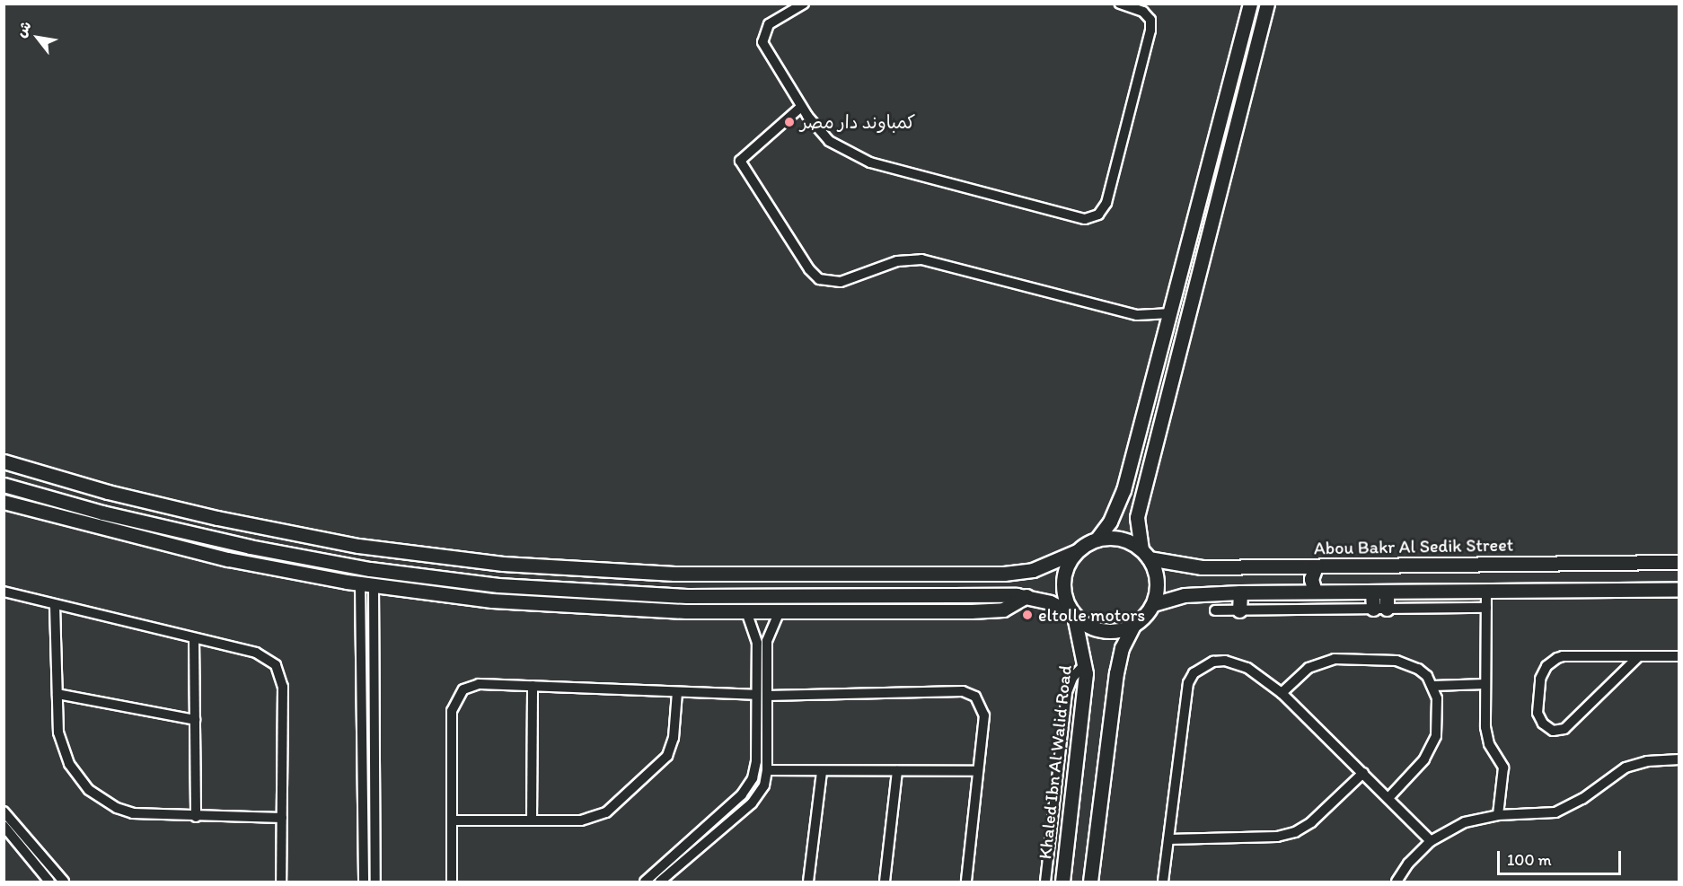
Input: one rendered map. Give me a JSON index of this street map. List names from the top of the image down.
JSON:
{
  "streets": {
    "main road": ["Abou Bakr Al Sedik Street", "Khaled Ibn Al Walid Road"]
  },
  "crossings": [
    ["Abou Bakr Al Sedik Street", "Khaled Ibn Al Walid Road"]
  ],
  "places": ["كمباوند دار مصر", "eltolle motors"],
  "scale_bar": "100 m",
  "north": "top left"
}
